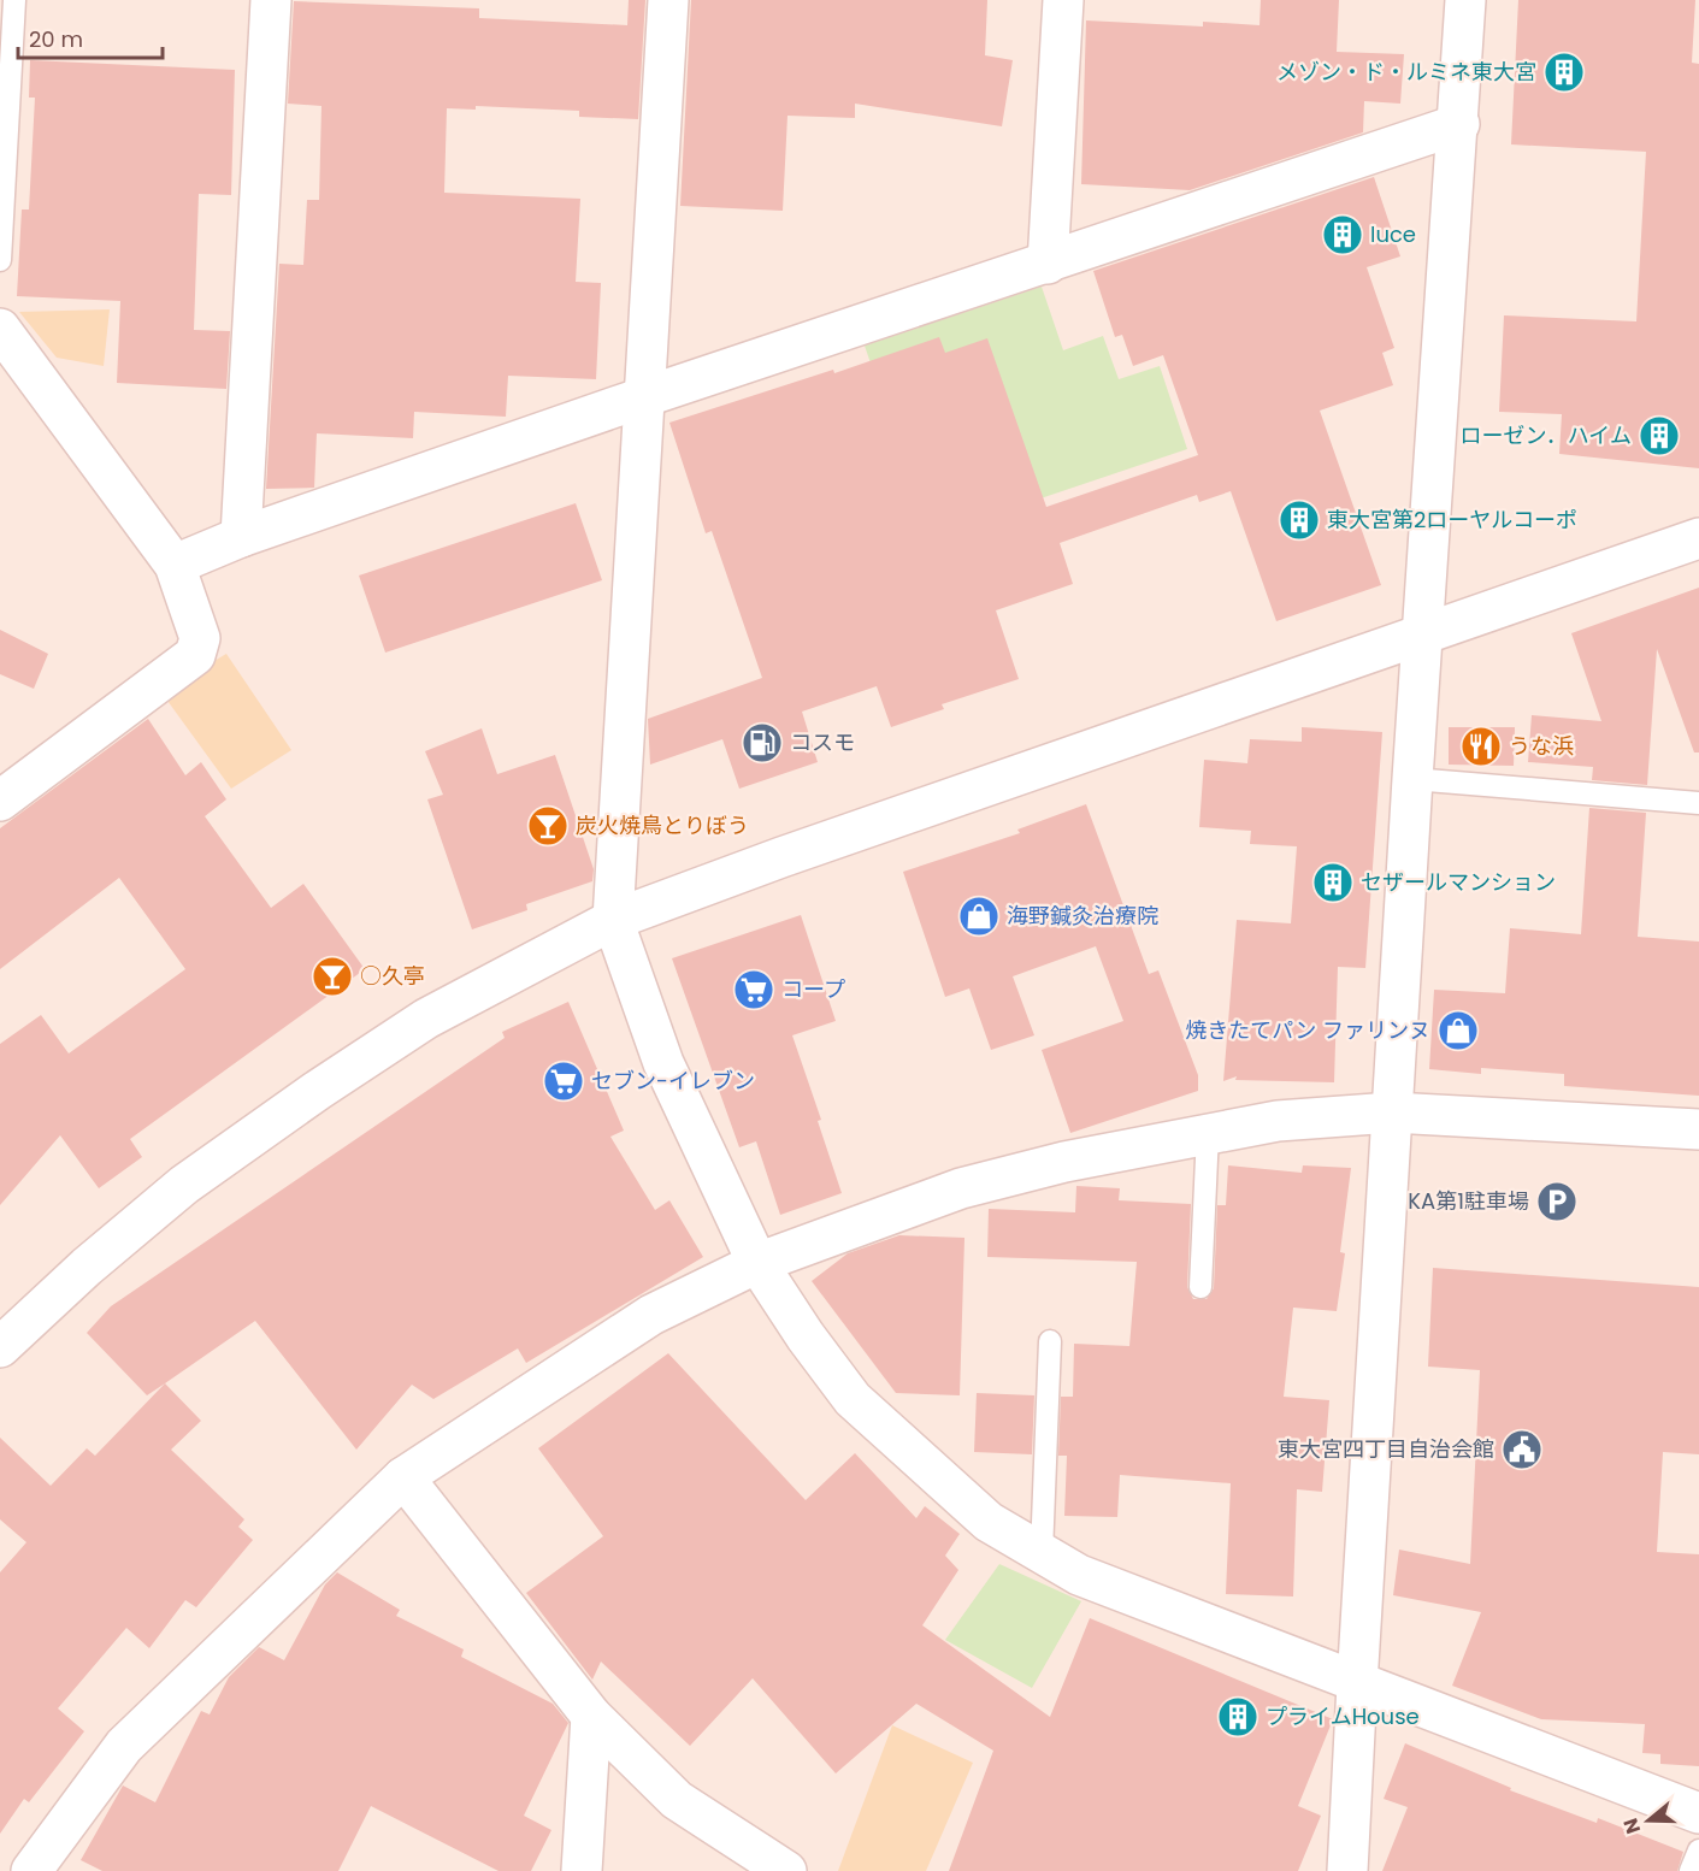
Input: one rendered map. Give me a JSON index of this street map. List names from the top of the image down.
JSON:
{
  "places": {
    "building": [
      "メゾン・ド・ルミネ東大宮",
      "luce",
      "ローゼン．ハイム",
      "東大宮第2ローヤルコーポ",
      "セザールマンション",
      "プライムHouse"
    ],
    "fuel station": ["コスモ"],
    "restaurant": ["うな浜"],
    "bar": ["炭火焼鳥とりぼう", "○久亭"],
    "shop": ["海野鍼灸治療院", "焼きたてパン ファリンヌ"],
    "supermarket": ["コープ", "セブン-イレブン"],
    "parking": ["KA第1駐車場"],
    "public building": ["東大宮四丁目自治会館"]
  },
  "scale_bar": "20 m",
  "north": "left"
}
